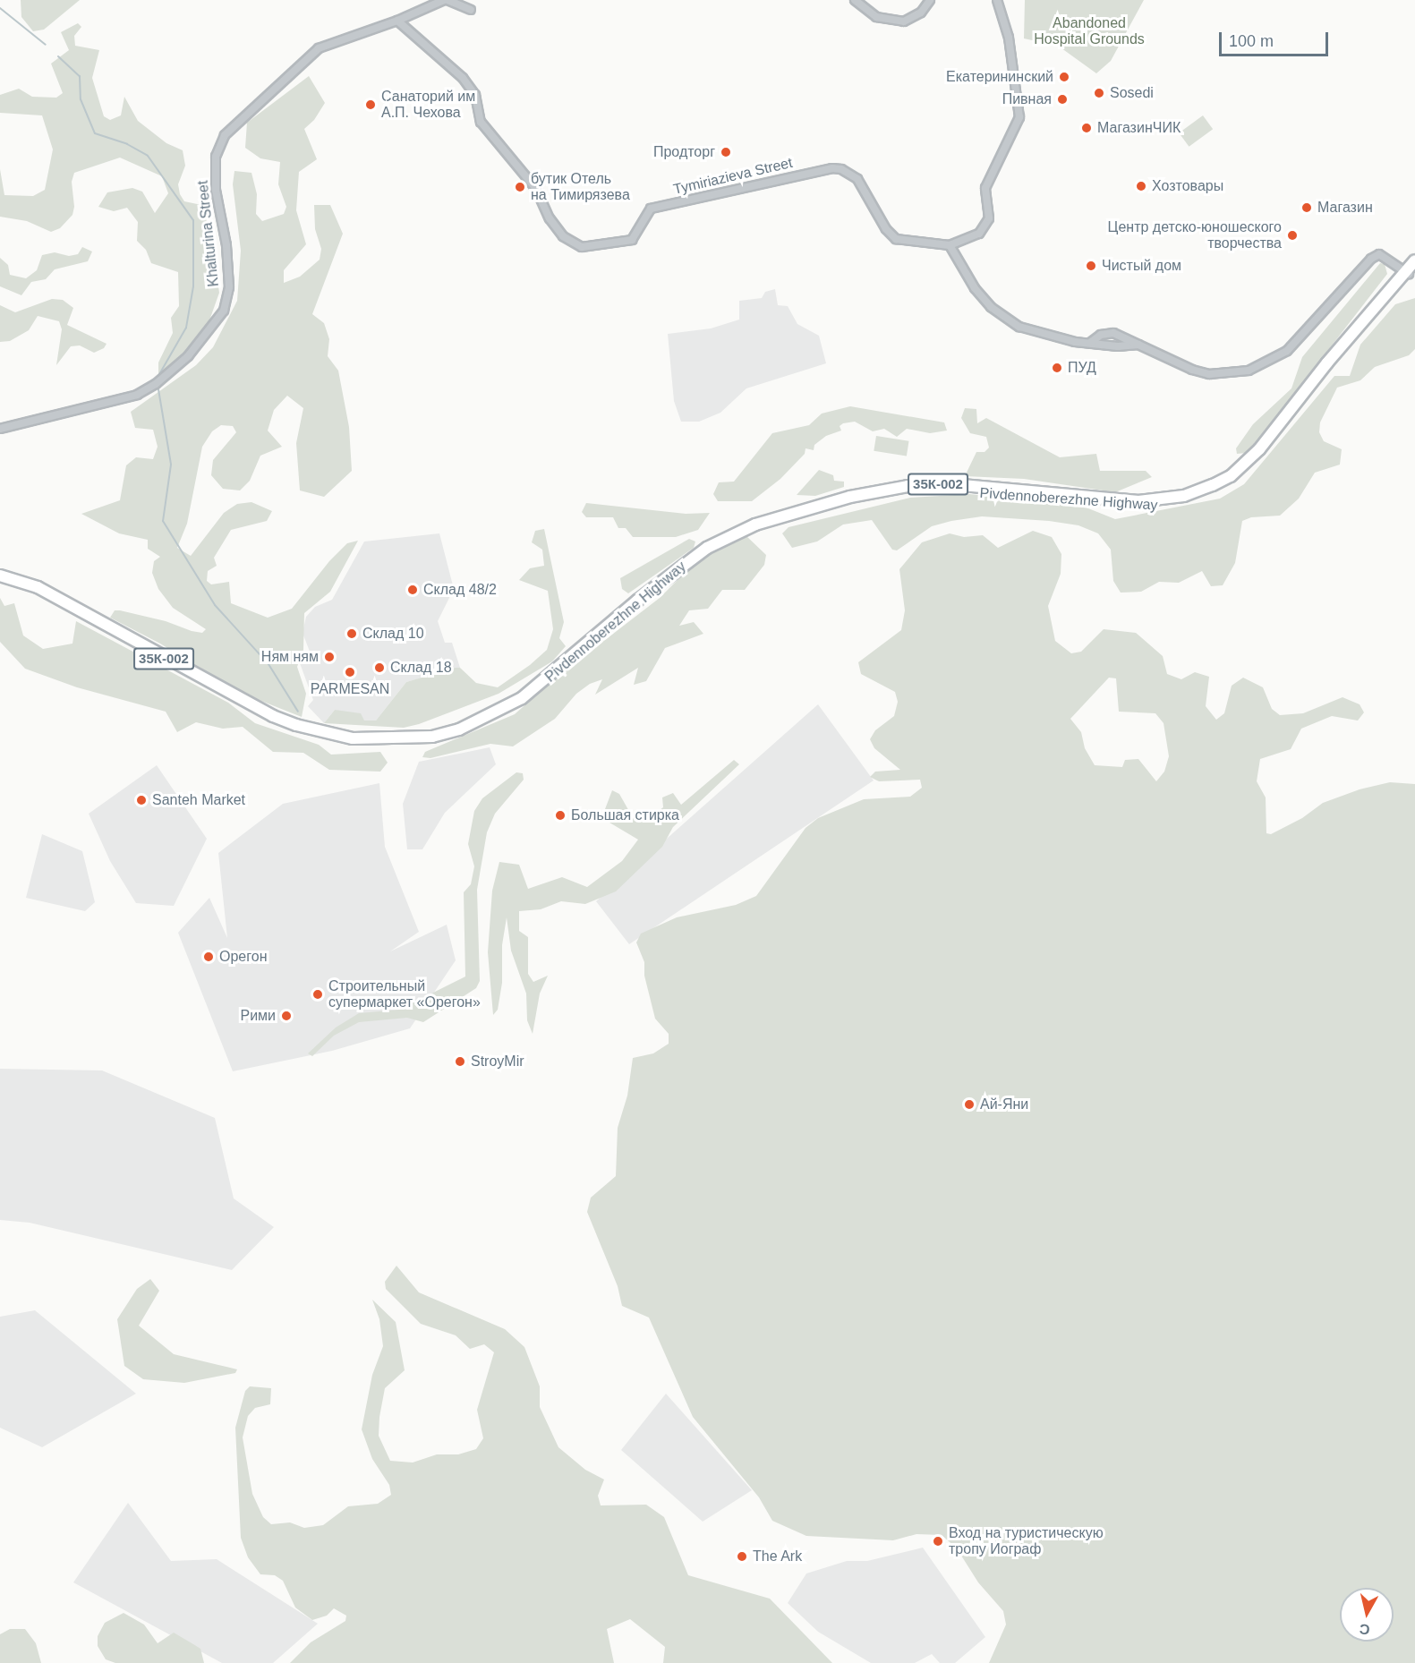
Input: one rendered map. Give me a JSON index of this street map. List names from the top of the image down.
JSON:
{
  "streets": {
    "highway": ["35К-002", "Pivdennoberezhne Highway"],
    "street": ["Tymiriazieva Street", "Khalturina Street"]
  },
  "crossings": [
    ["Tymiriazieva Street", "Khalturina Street"]
  ],
  "parks": ["Abandoned Hospital Grounds"],
  "places": [
    "Екатерининский",
    "Sosedi",
    "Пивная",
    "Санаторий им А.П. Чехова",
    "МагазинЧИК",
    "Продторг",
    "Хозтовары",
    "бутик Отель на Тимирязева",
    "Магазин",
    "Центр детско-юношеского творчества",
    "Чистый дом",
    "ПУД",
    "Склад 48/2",
    "Склад 10",
    "Ням ням",
    "Склад 18",
    "PARMESAN",
    "Santeh Market",
    "Большая стирка",
    "Орегон",
    "Строительный супермаркет «Орегон»",
    "Рими",
    "StroyMir",
    "Ай-Яни",
    "Вход на туристическую тропу Иограф",
    "The Ark"
  ],
  "scale_bar": "100 m",
  "north": "bottom"
}
